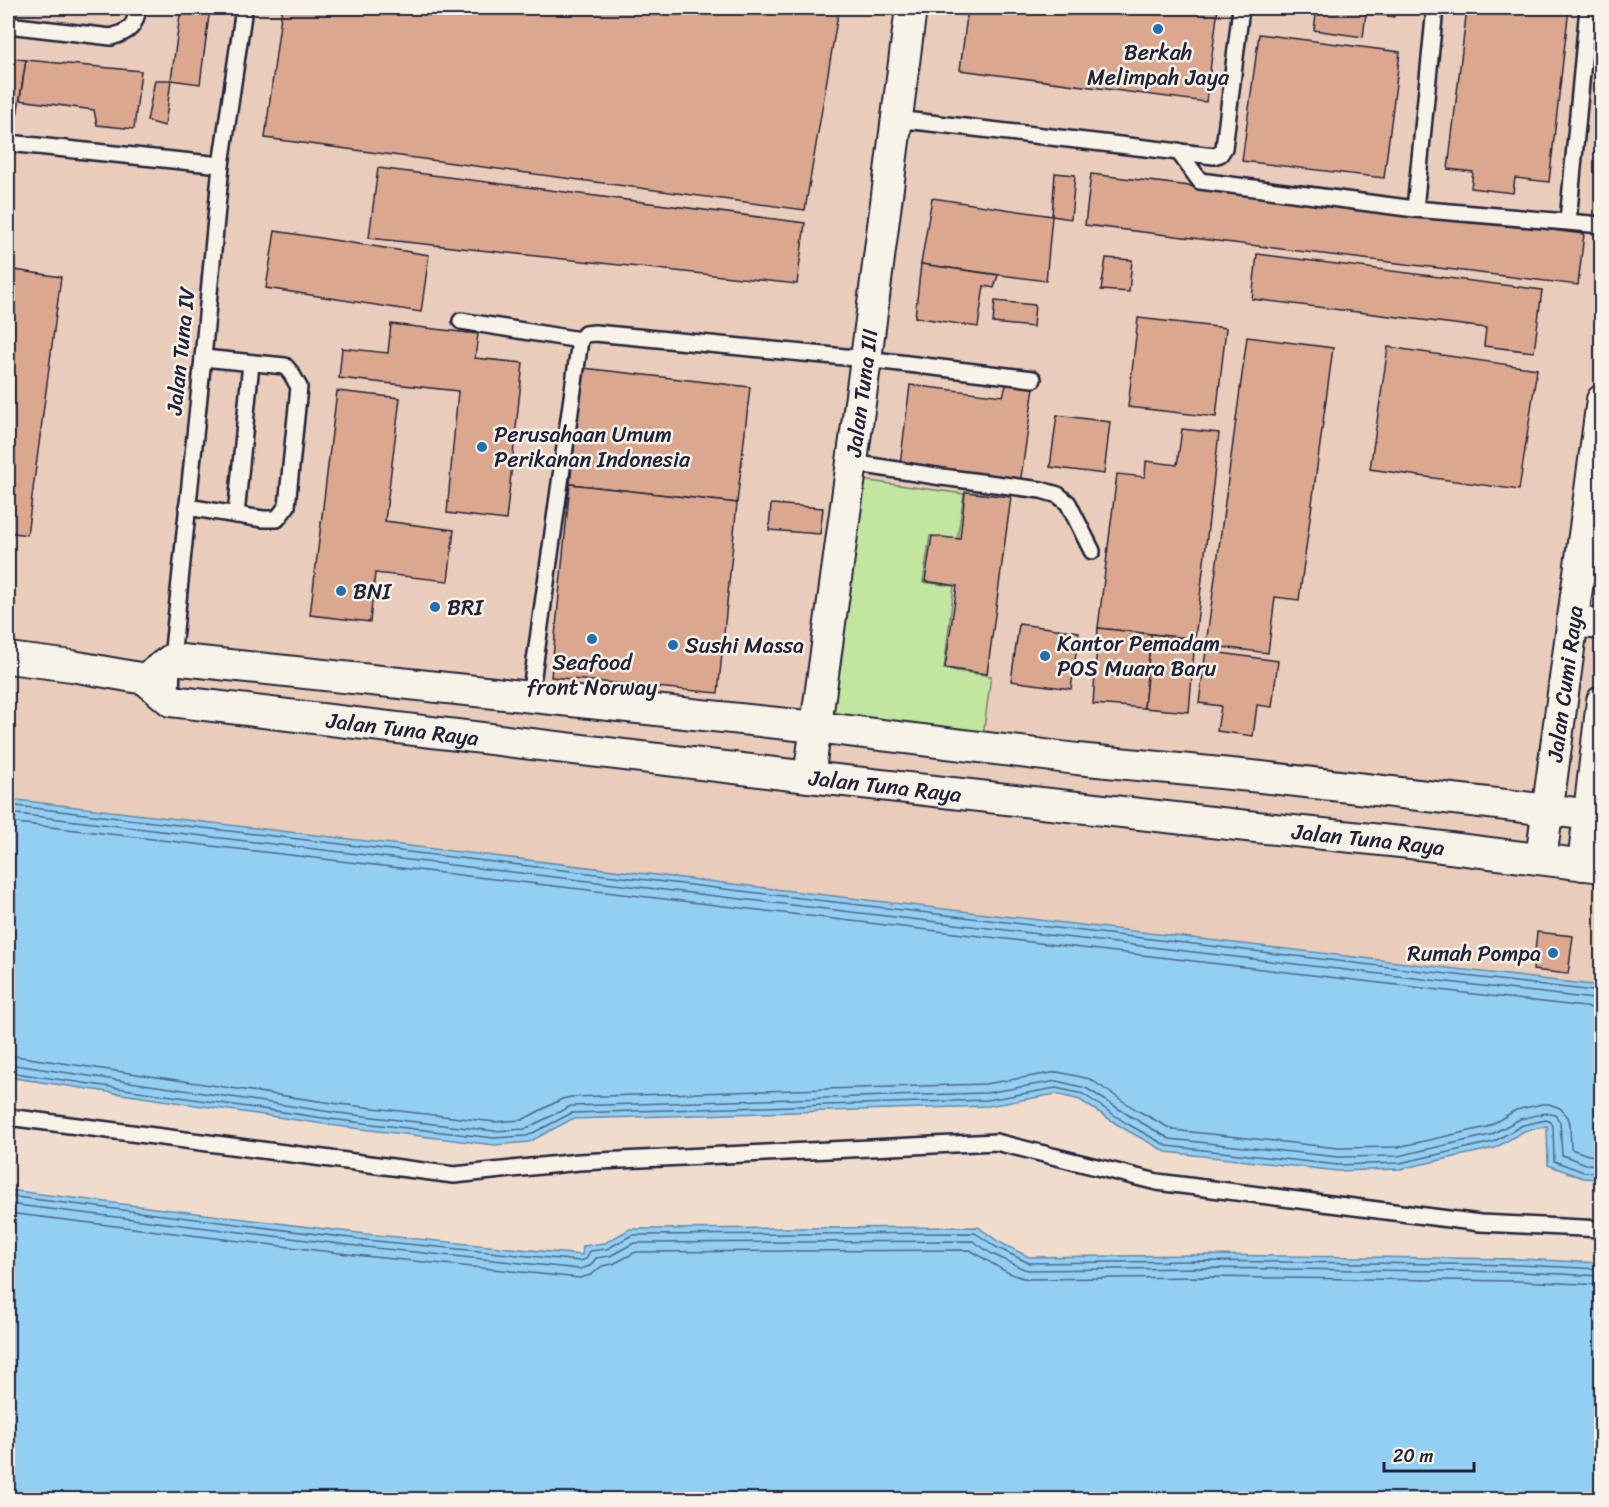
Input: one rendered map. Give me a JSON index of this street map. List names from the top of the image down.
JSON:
{
  "streets": {
    "street": ["Jalan Tuna III", "Jalan Cumi Raya", "Jalan Tuna Raya"],
    "lane": ["Jalan Tuna IV"]
  },
  "crossings": [
    ["Jalan Tuna IV", "Jalan Tuna Raya"],
    ["Jalan Tuna III", "Jalan Tuna Raya"],
    ["Jalan Cumi Raya", "Jalan Tuna Raya"]
  ],
  "places": [
    "Berkah Melimpah Jaya",
    "Perusahaan Umum Perikanan Indonesia",
    "BNI",
    "BRI",
    "Seafood front Norway",
    "Sushi Massa",
    "Kantor Pemadam POS Muara Baru",
    "Rumah Pompa"
  ],
  "scale_bar": "20 m"
}
